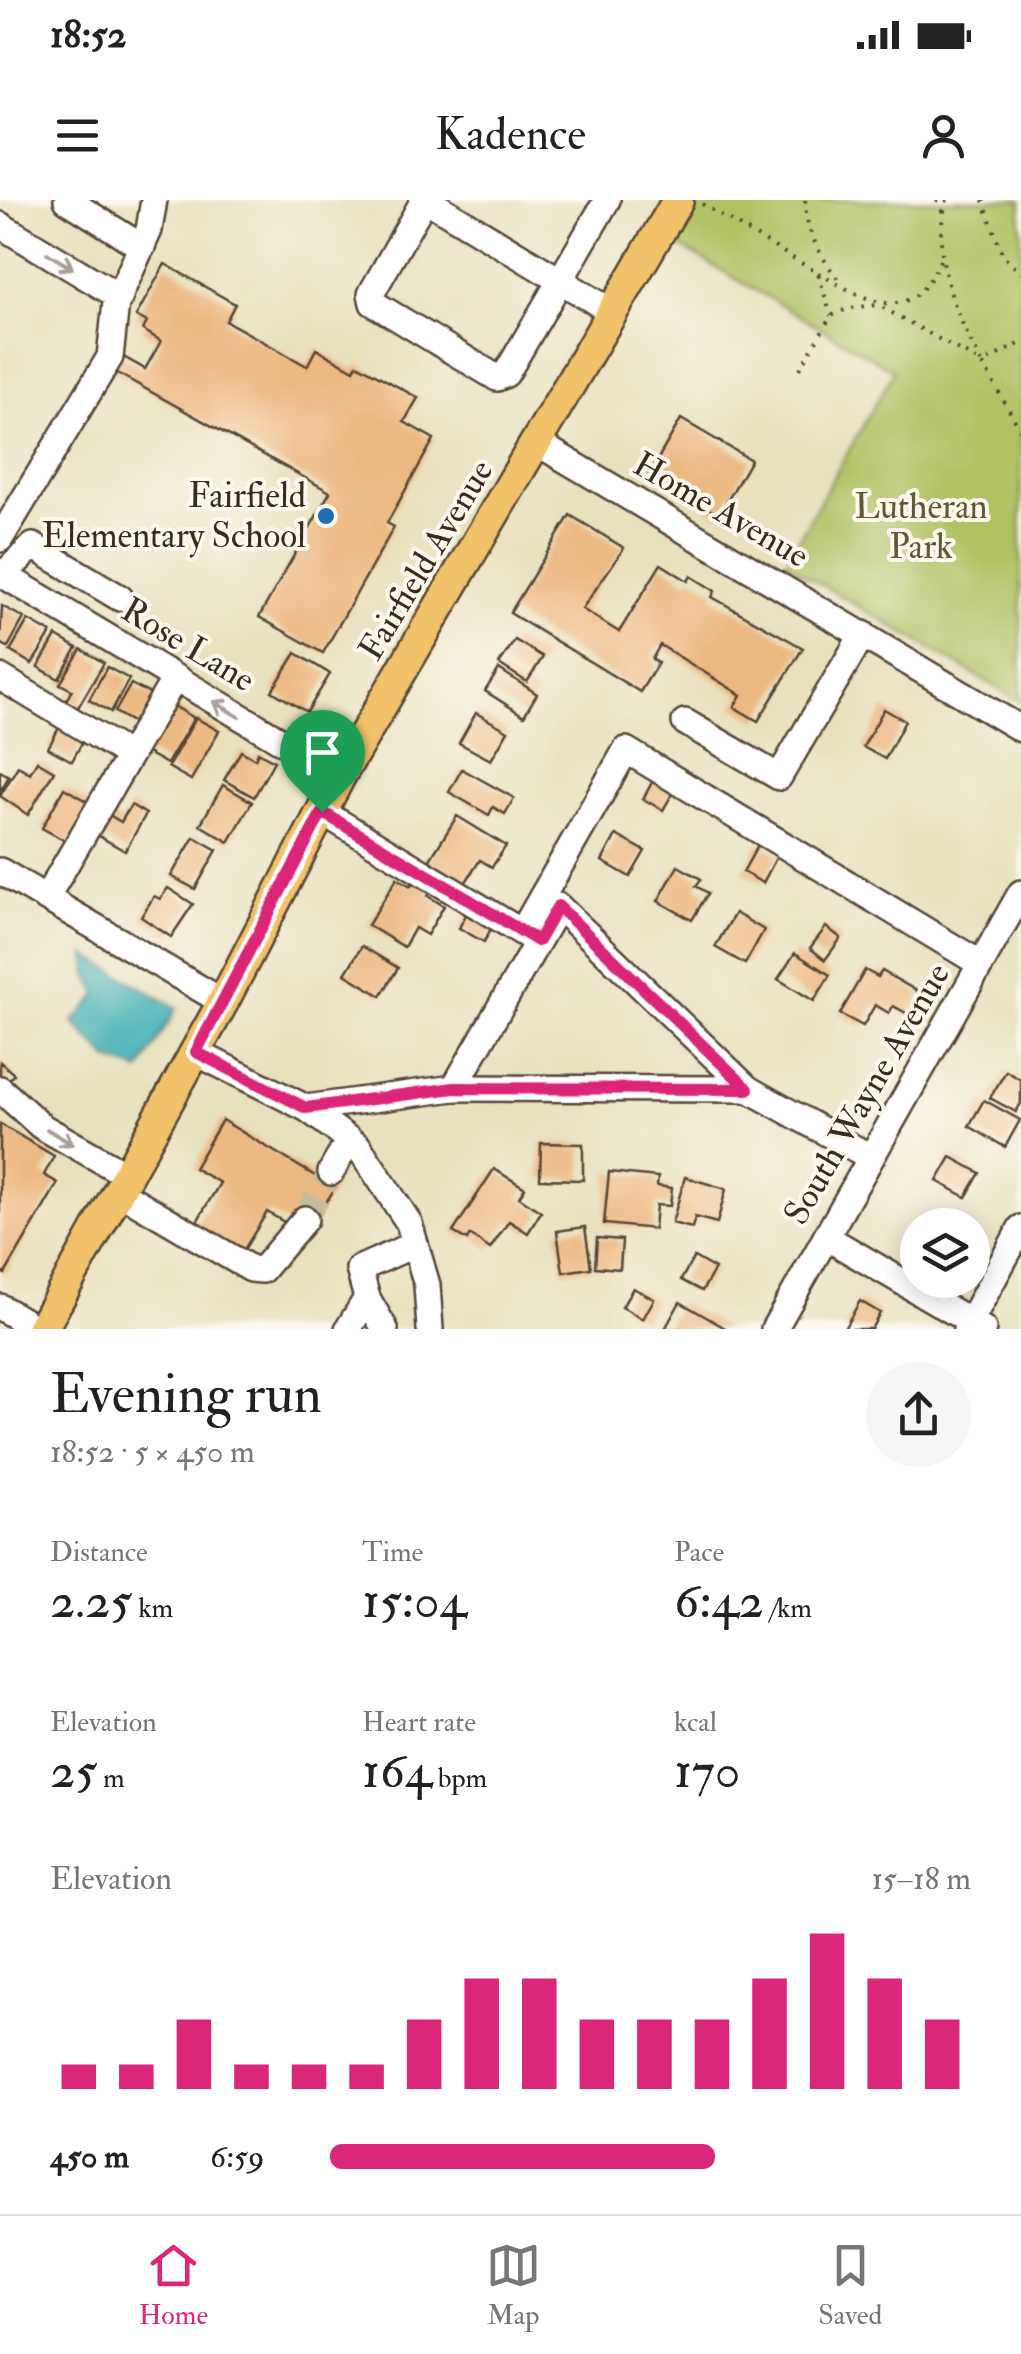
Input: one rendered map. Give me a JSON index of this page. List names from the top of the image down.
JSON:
{
  "streets": {
    "main road": ["Fairfield Avenue"],
    "street": ["Home Avenue", "Rose Lane", "South Wayne Avenue"]
  },
  "crossings": [
    ["Home Avenue", "Fairfield Avenue"],
    ["Fairfield Avenue", "Rose Lane"]
  ],
  "one_way": ["Rose Lane"],
  "parks": ["Lutheran Park"],
  "places": ["Fairfield Elementary School"],
  "page": {
    "status": "18:52",
    "header": "Kadence",
    "heading": ["Evening run", "18:52 · 5 × 450 m"],
    "stats": [
      ["Distance", "2.25 km"],
      ["Time", "15:04"],
      ["Pace", "6:42 /km"],
      ["Elevation", "25 m"],
      ["Heart rate", "164 bpm"],
      ["kcal", "170"]
    ],
    "chart": ["Elevation", "15–18 m"],
    "list": [
      {
        "name": "450 m",
        "note": "6:59"
      }
    ],
    "tabs": ["Home", "Map", "Saved"]
  }
}
